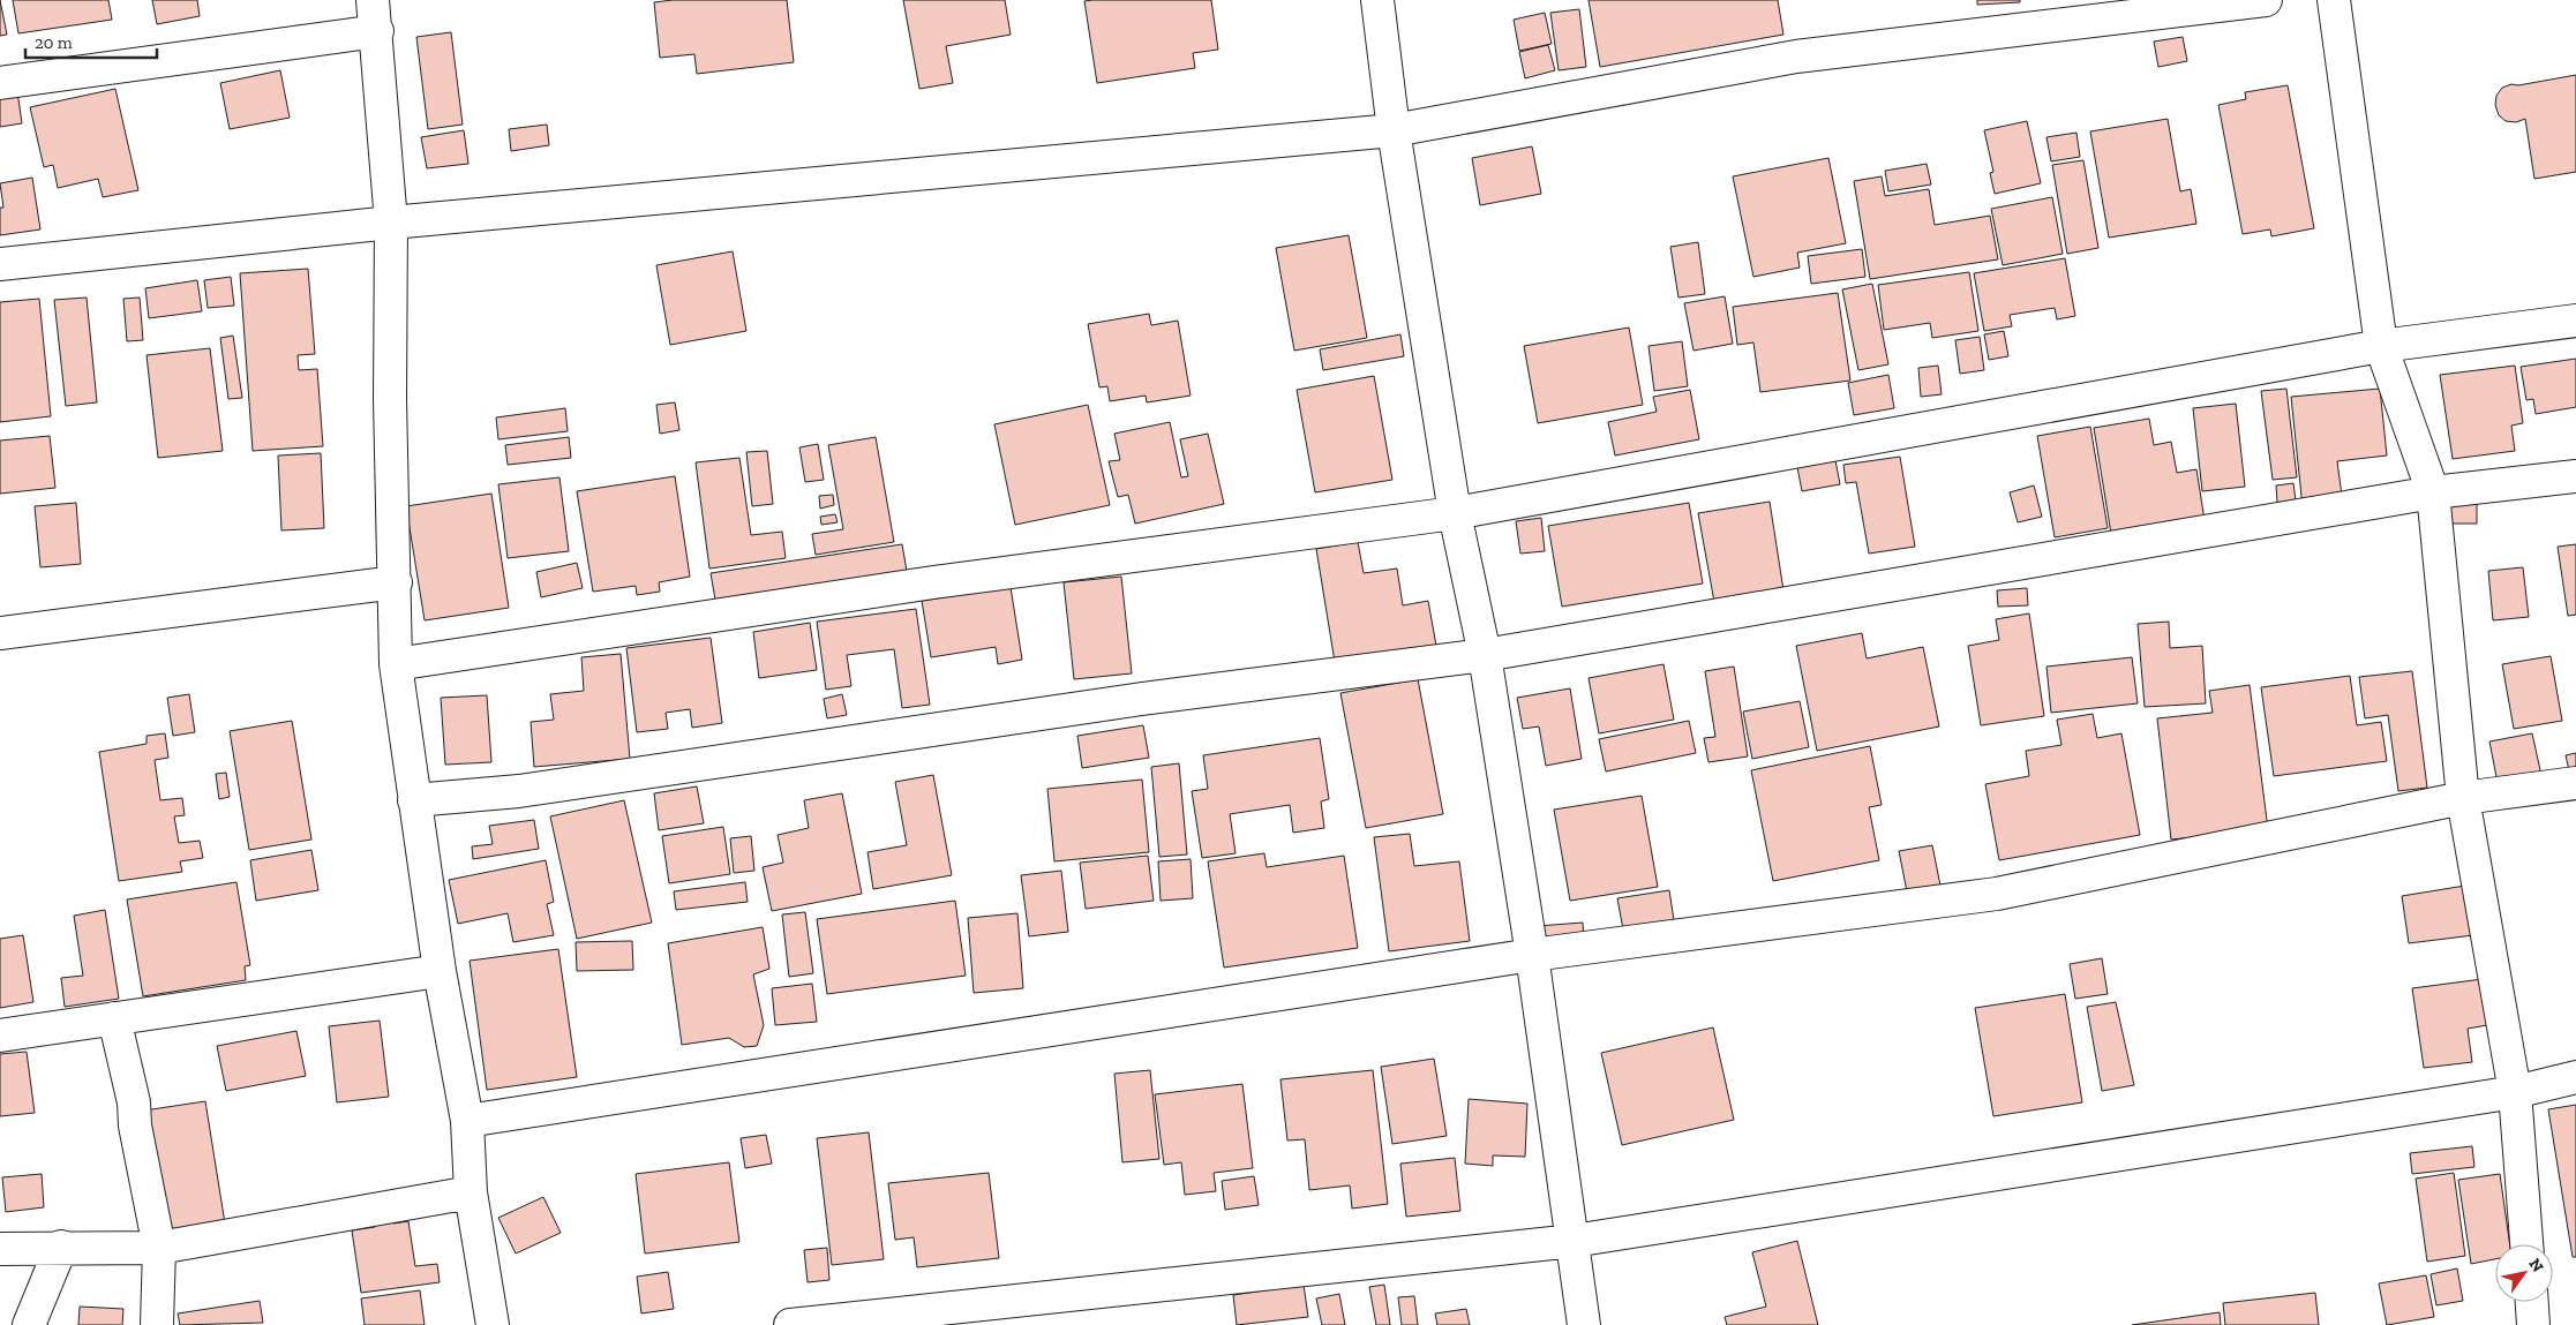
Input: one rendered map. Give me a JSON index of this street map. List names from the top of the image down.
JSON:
{
  "scale_bar": "20 m",
  "north": "top right"
}
